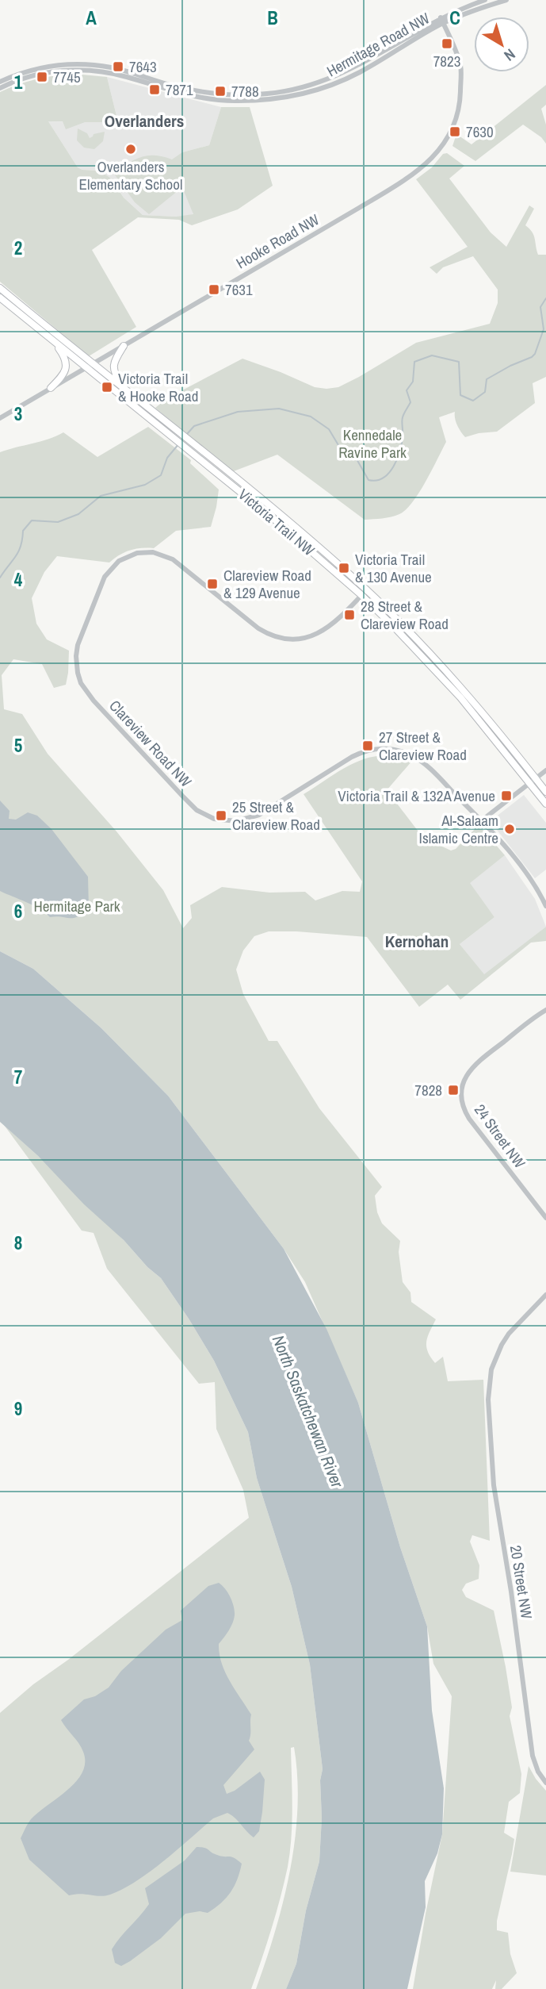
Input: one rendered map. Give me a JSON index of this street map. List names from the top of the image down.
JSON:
{
  "streets": {
    "main road": ["Victoria Trail NW"],
    "street": [
      "Hermitage Road NW",
      "Hooke Road NW",
      "Clareview Road NW",
      "24 Street NW",
      "20 Street NW"
    ]
  },
  "crossings": [
    ["Hermitage Road NW", "Hooke Road NW"],
    ["Hooke Road NW", "Victoria Trail NW"],
    ["Victoria Trail NW", "Clareview Road NW"]
  ],
  "districts": ["Overlanders", "Kernohan"],
  "water": ["North Saskatchewan River"],
  "parks": ["Kennedale Ravine Park", "Hermitage Park"],
  "places": {
    "transit": [
      "7823",
      "7643",
      "7745",
      "7871",
      "7788",
      "7630",
      "7631",
      "Victoria Trail & Hooke Road",
      "Victoria Trail & 130 Avenue",
      "Clareview Road & 129 Avenue",
      "28 Street & Clareview Road",
      "27 Street & Clareview Road",
      "Victoria Trail & 132A Avenue",
      "25 Street & Clareview Road",
      "7828"
    ],
    "other": ["Overlanders Elementary School", "Al-Salaam Islamic Centre"]
  },
  "north": "bottom right",
  "grid": {
    "columns": ["A", "B", "C"],
    "rows": [
      "1",
      "2",
      "3",
      "4",
      "5",
      "6",
      "7",
      "8",
      "9"
    ]
  }
}
